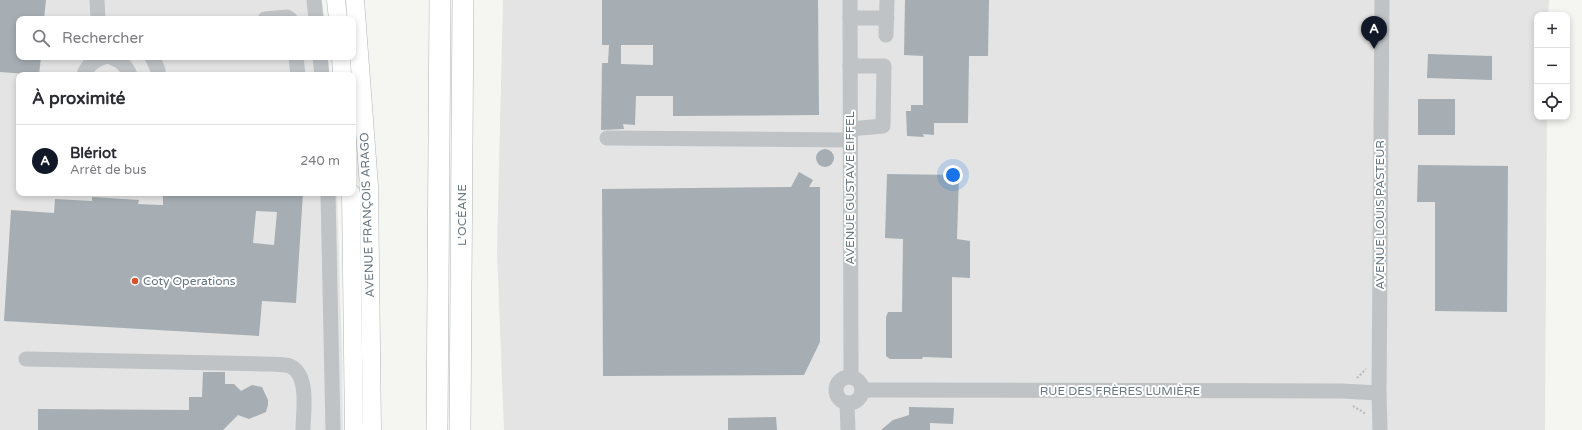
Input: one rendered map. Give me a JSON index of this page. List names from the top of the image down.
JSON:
{
  "streets": {
    "highway": ["L’OCÉANE"],
    "main road": ["AVENUE FRANÇOIS ARAGO"],
    "street": ["AVENUE GUSTAVE EIFFEL", "AVENUE LOUIS PASTEUR", "RUE DES FRÈRES LUMIÈRE"]
  },
  "crossings": [
    ["AVENUE GUSTAVE EIFFEL", "RUE DES FRÈRES LUMIÈRE"],
    ["AVENUE LOUIS PASTEUR", "RUE DES FRÈRES LUMIÈRE"]
  ],
  "places": ["Coty Operations"],
  "page": {
    "map_buttons": ["+", "−"],
    "pins": "A",
    "search": "Rechercher",
    "heading": "À proximité",
    "list": [
      {
        "mark": "A",
        "name": "Blériot",
        "note": "Arrêt de bus",
        "value": "240 m"
      }
    ]
  }
}
